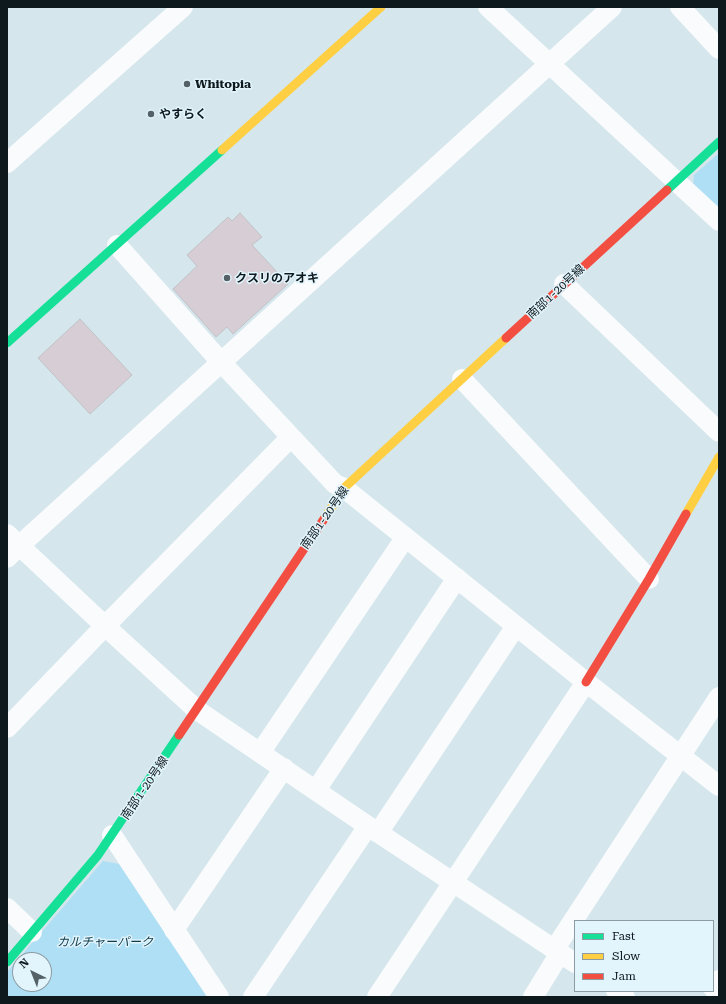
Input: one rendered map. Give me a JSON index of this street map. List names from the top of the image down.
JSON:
{
  "streets": {
    "street": ["南部1-20号線"]
  },
  "parks": ["カルチャーパーク"],
  "places": ["Whitopia", "やすらく", "クスリのアオキ"],
  "legend": ["Fast", "Slow", "Jam"],
  "north": "top left"
}
